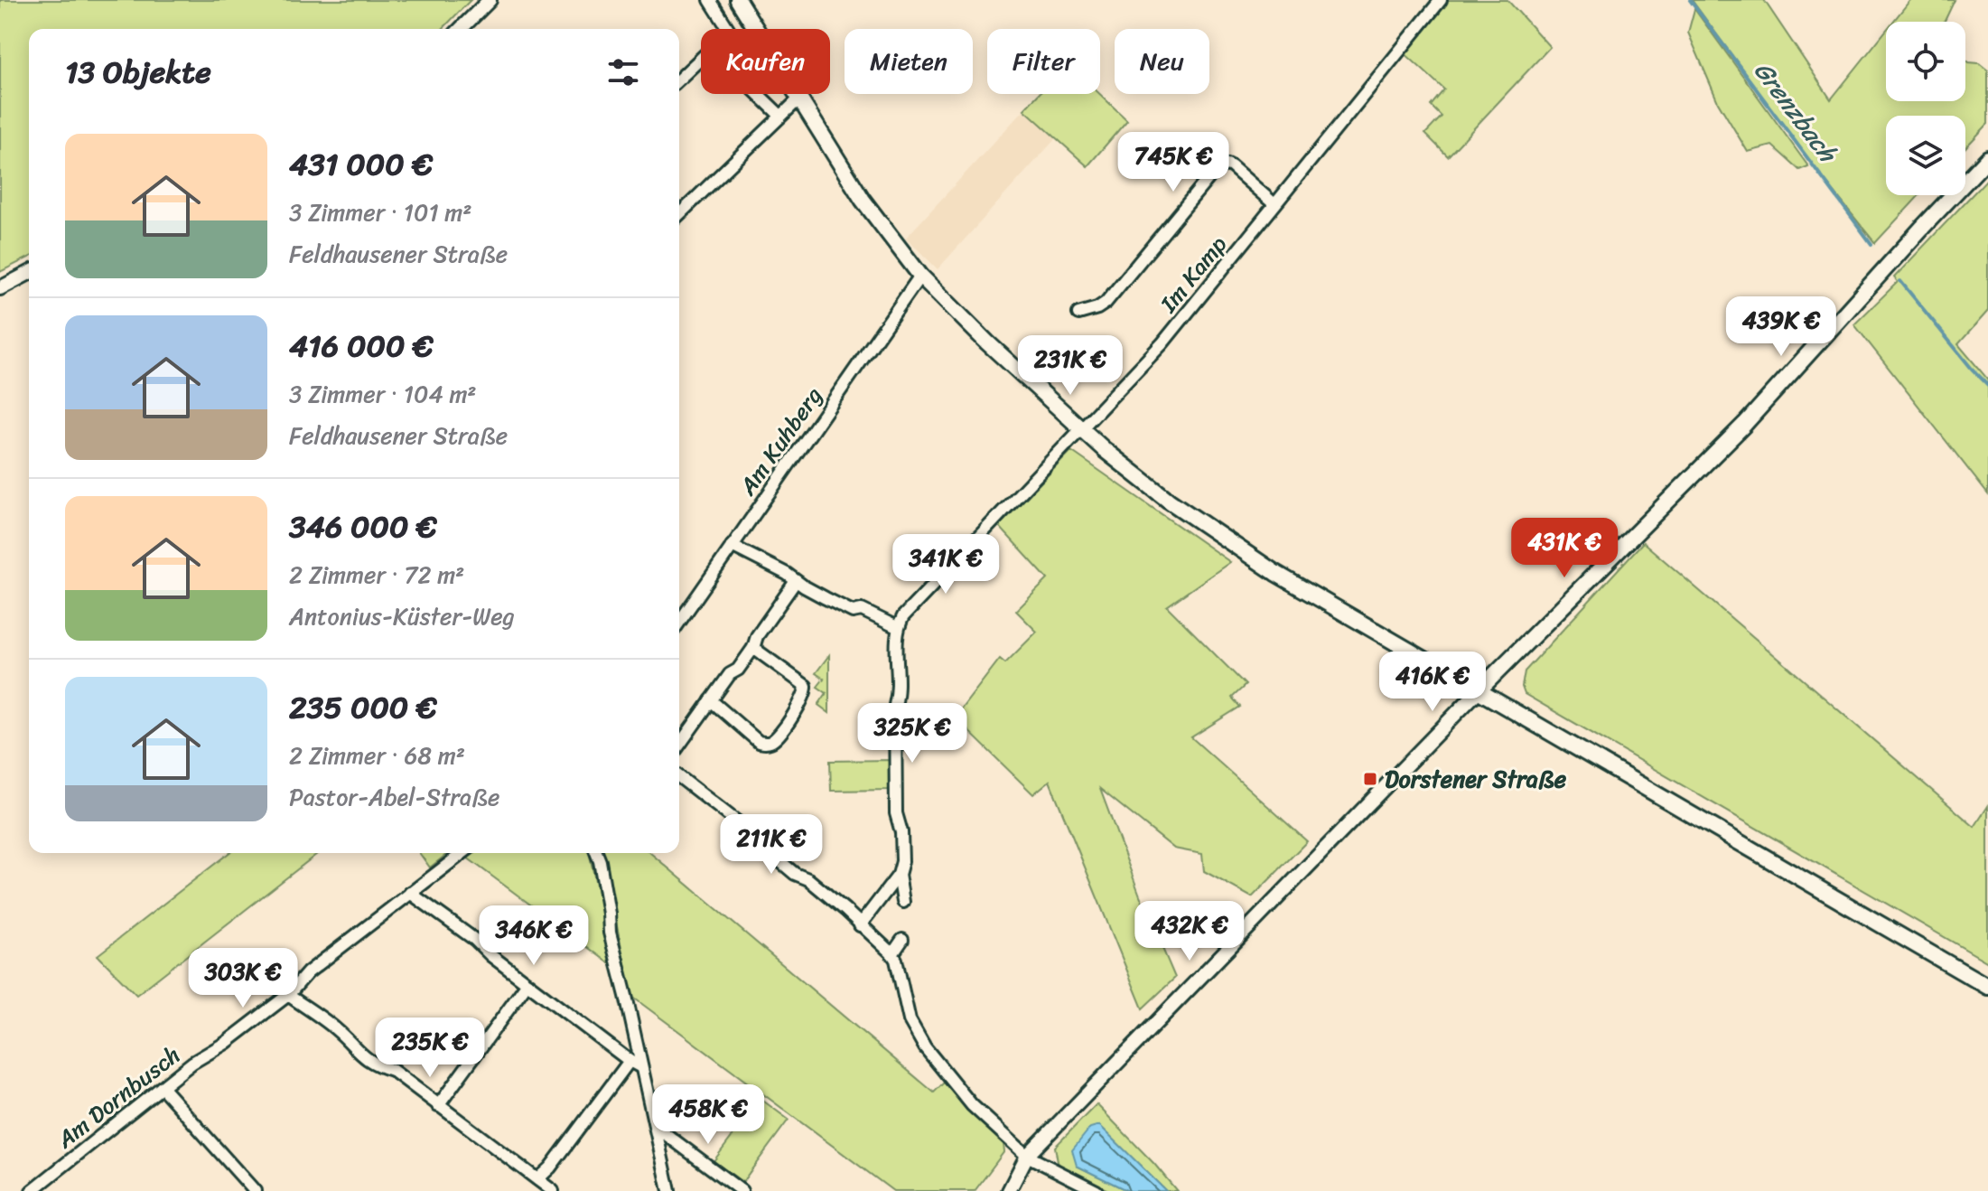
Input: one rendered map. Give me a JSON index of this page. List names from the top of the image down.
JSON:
{
  "streets": {
    "street": ["Im Kamp", "Am Kuhberg", "Am Dornbusch"]
  },
  "water": ["Grenzbach"],
  "places": {
    "transit": ["Dorstener Straße"]
  },
  "page": {
    "chip": [
      "Kaufen",
      "Mieten",
      "Filter",
      "Neu"
    ],
    "heading": "13 Objekte",
    "list": [
      {
        "name": "431 000 €",
        "note": "3 Zimmer · 101 m² · Feldhausener Straße"
      },
      {
        "name": "416 000 €",
        "note": "3 Zimmer · 104 m² · Feldhausener Straße"
      },
      {
        "name": "346 000 €",
        "note": "2 Zimmer · 72 m² · Antonius-Küster-Weg"
      },
      {
        "name": "235 000 €",
        "note": "2 Zimmer · 68 m² · Pastor-Abel-Straße"
      }
    ],
    "price": [
      "745K €",
      "439K €",
      "231K €",
      "431K €",
      "341K €",
      "416K €",
      "325K €",
      "211K €",
      "432K €",
      "346K €",
      "303K €",
      "235K €",
      "458K €"
    ]
  }
}
